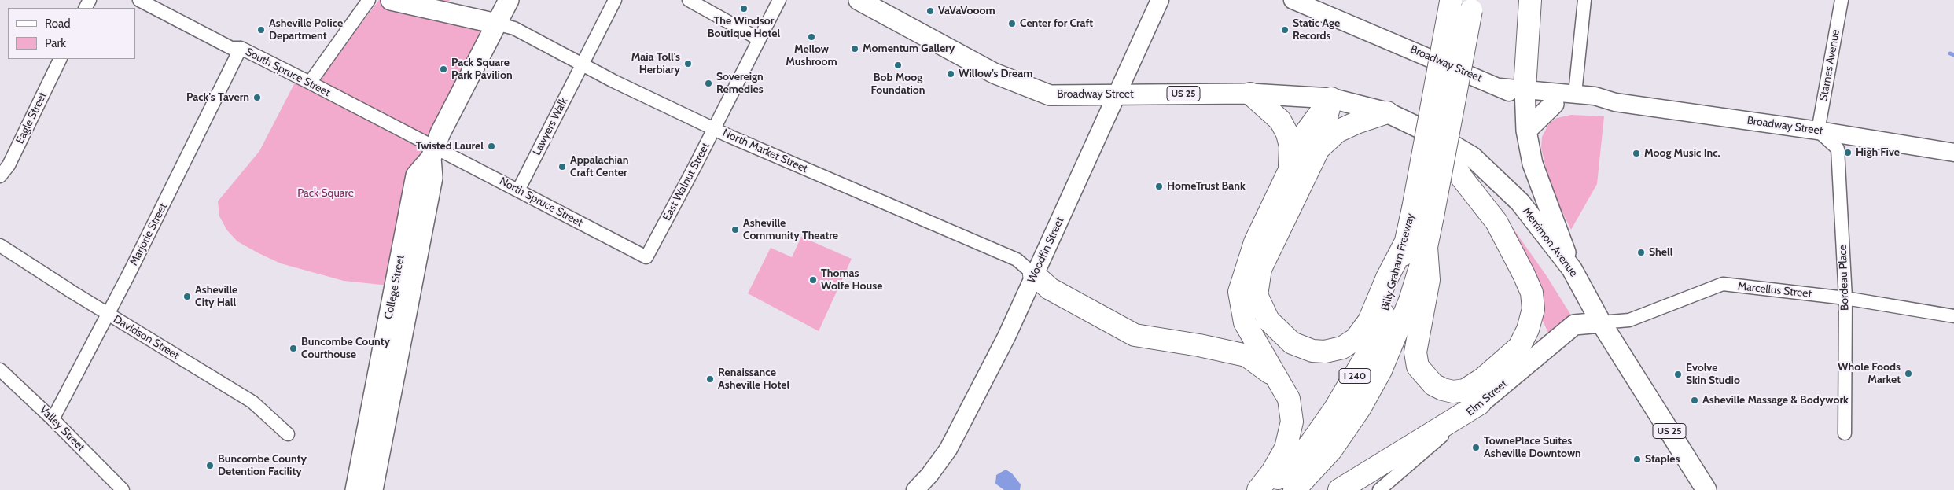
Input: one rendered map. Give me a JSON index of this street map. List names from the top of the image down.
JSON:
{
  "streets": {
    "highway": ["Billy Graham Freeway", "I 240"],
    "main road": [
      "Broadway Street",
      "US 25",
      "Merrimon Avenue",
      "Woodfin Street",
      "College Street",
      "Elm Street"
    ],
    "street": [
      "Starnes Avenue",
      "South Spruce Street",
      "Eagle Street",
      "Lawyers Walk",
      "North Market Street",
      "East Walnut Street",
      "North Spruce Street",
      "Marjorie Street",
      "Bordeau Place",
      "Marcellus Street",
      "Davidson Street",
      "Valley Street"
    ]
  },
  "crossings": [
    ["Broadway Street", "Starnes Avenue"],
    ["Broadway Street", "Merrimon Avenue"],
    ["Broadway Street", "Woodfin Street"],
    ["Broadway Street", "Bordeau Place"],
    ["Starnes Avenue", "Bordeau Place"],
    ["South Spruce Street", "North Spruce Street"],
    ["South Spruce Street", "Marjorie Street"],
    ["South Spruce Street", "College Street"],
    ["Lawyers Walk", "North Market Street"],
    ["Lawyers Walk", "North Spruce Street"],
    ["North Market Street", "East Walnut Street"],
    ["North Market Street", "Woodfin Street"],
    ["North Market Street", "College Street"],
    ["East Walnut Street", "North Spruce Street"],
    ["North Spruce Street", "College Street"],
    ["Marjorie Street", "Davidson Street"],
    ["Marjorie Street", "Valley Street"],
    ["Merrimon Avenue", "Marcellus Street"],
    ["Merrimon Avenue", "Elm Street"],
    ["Bordeau Place", "Marcellus Street"],
    ["Marcellus Street", "Elm Street"]
  ],
  "parks": ["Pack Square"],
  "places": [
    "The Windsor Boutique Hotel",
    "VaVaVooom",
    "Center for Craft",
    "Asheville Police Department",
    "Static Age Records",
    "Mellow Mushroom",
    "Momentum Gallery",
    "Maia Toll's Herbiary",
    "Bob Moog Foundation",
    "Pack Square Park Pavilion",
    "Willow's Dream",
    "Sovereign Remedies",
    "Pack's Tavern",
    "Twisted Laurel",
    "High Five",
    "Moog Music Inc.",
    "Appalachian Craft Center",
    "HomeTrust Bank",
    "Asheville Community Theatre",
    "Shell",
    "Thomas Wolfe House",
    "Asheville City Hall",
    "Buncombe County Courthouse",
    "Whole Foods Market",
    "Evolve Skin Studio",
    "Renaissance Asheville Hotel",
    "Asheville Massage & Bodywork",
    "TownePlace Suites Asheville Downtown",
    "Staples",
    "Buncombe County Detention Facility"
  ],
  "legend": ["Road", "Park"]
}
